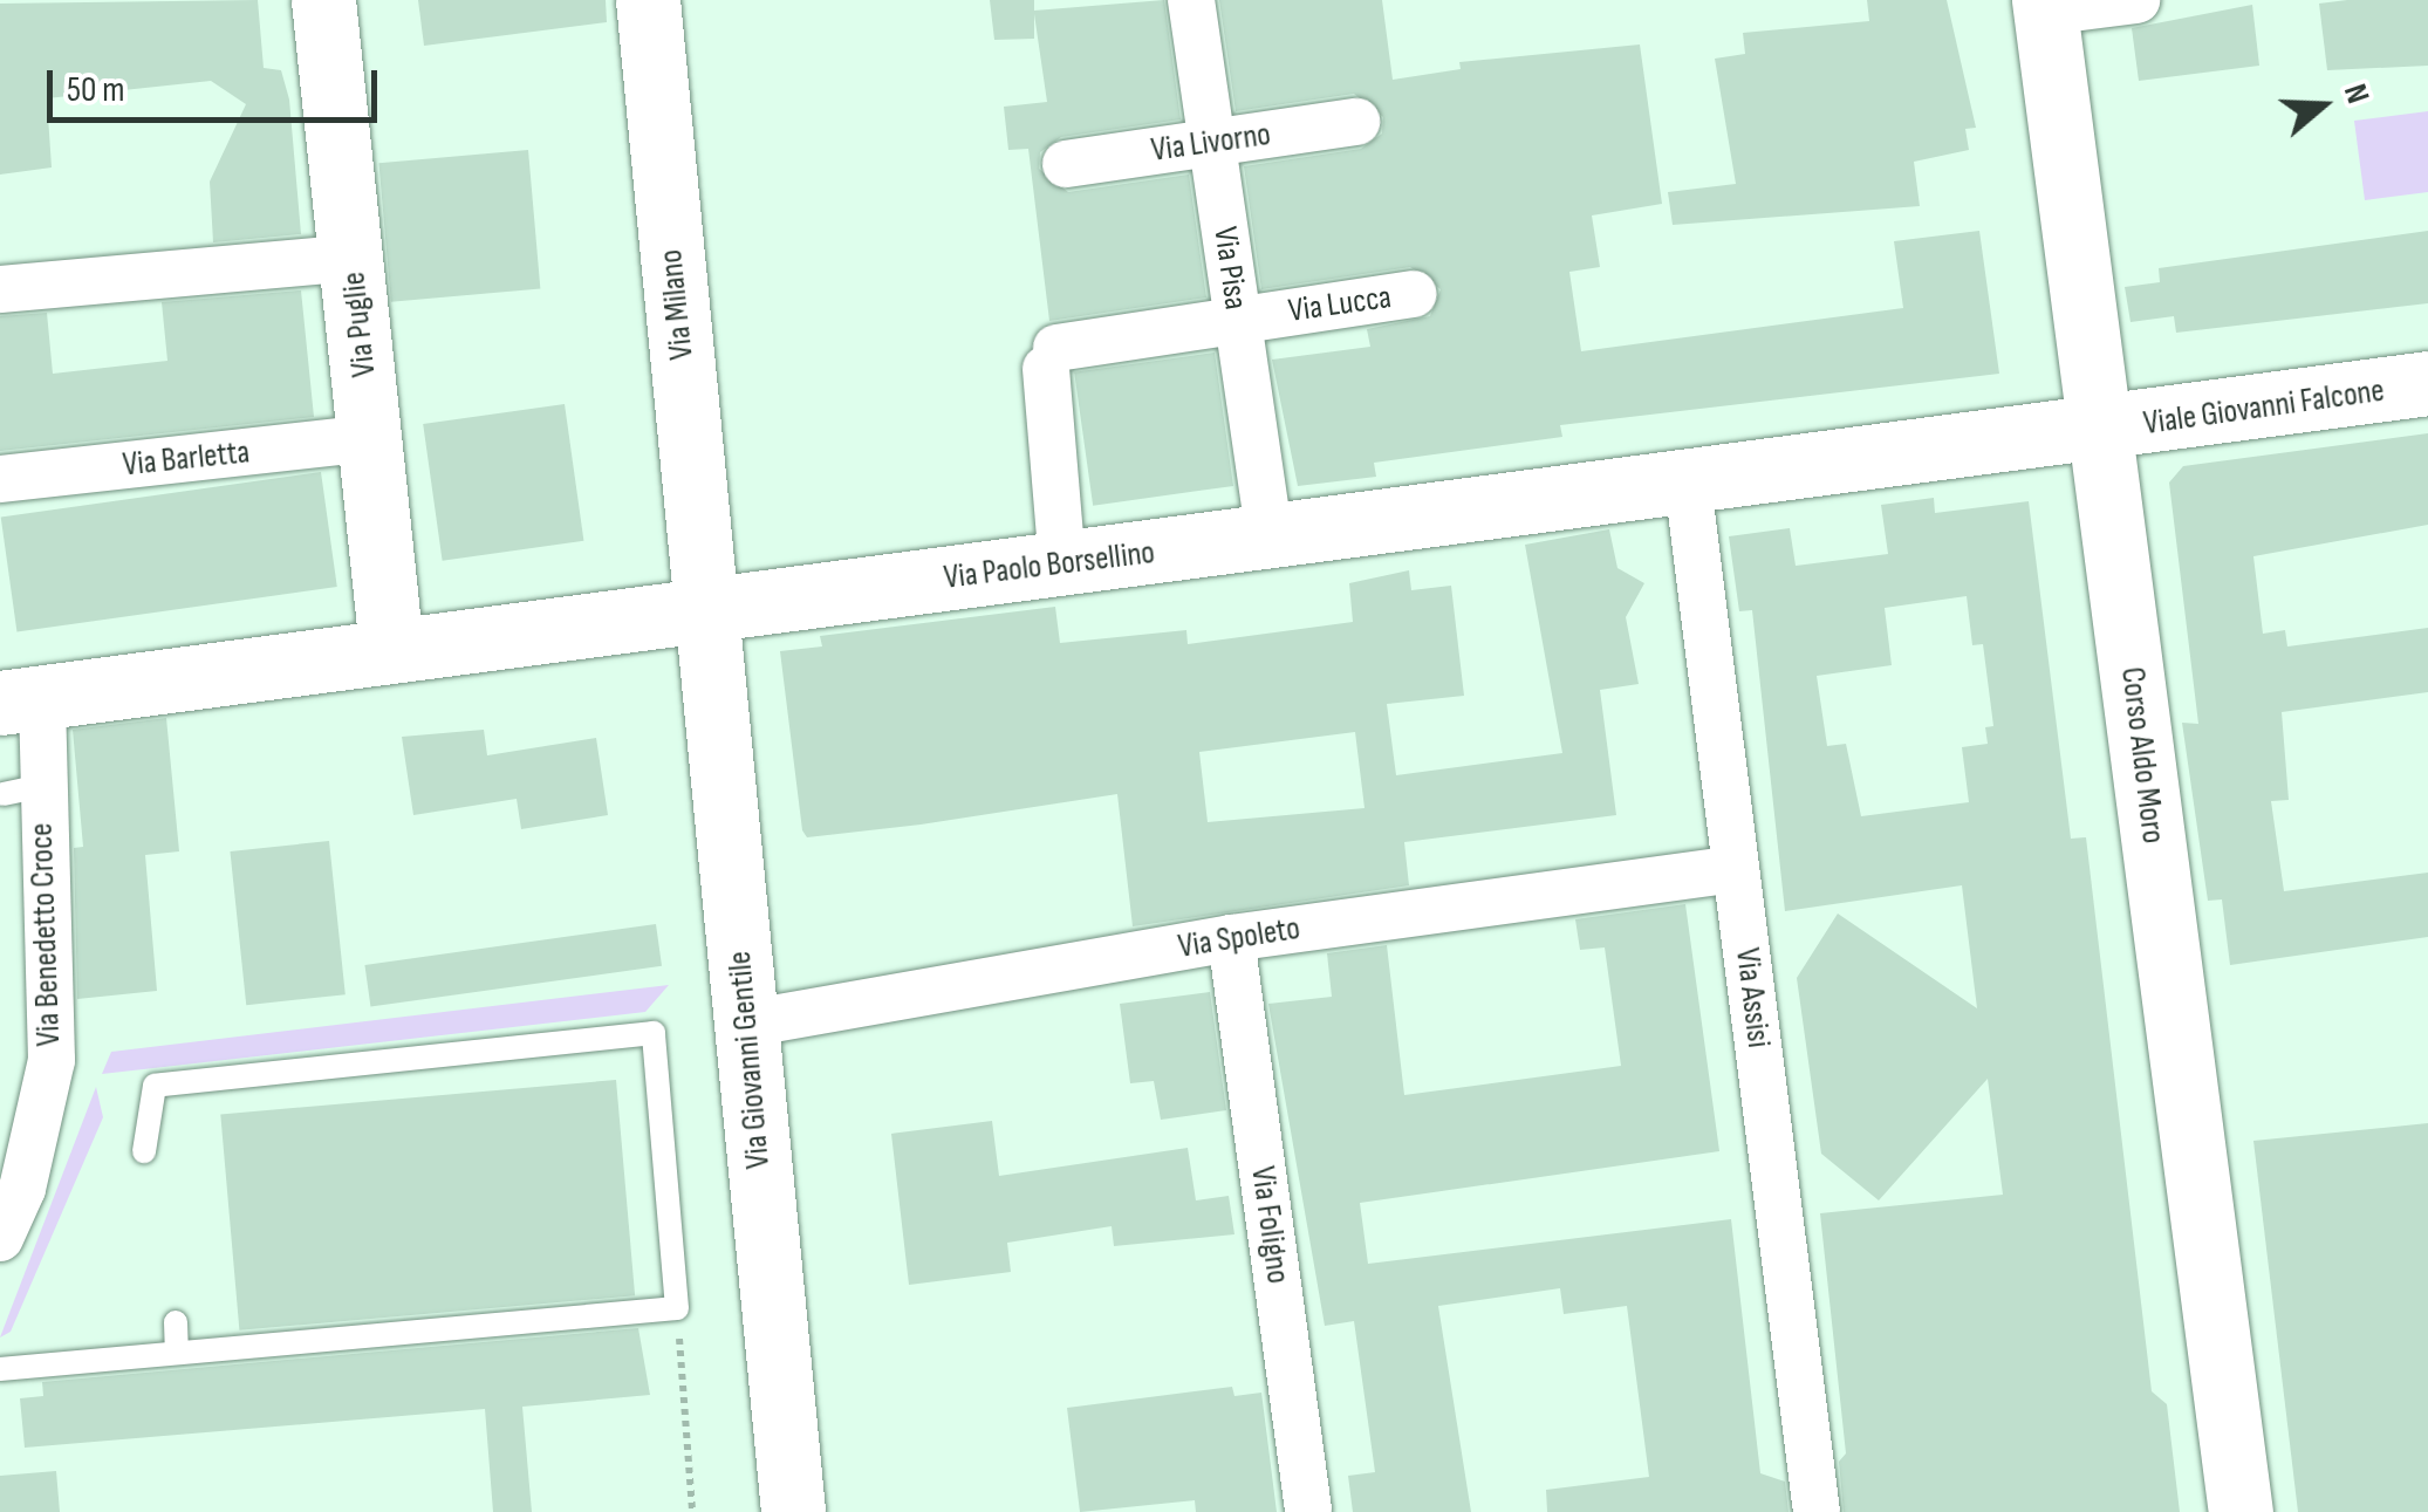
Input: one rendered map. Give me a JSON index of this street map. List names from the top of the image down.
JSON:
{
  "streets": {
    "street": [
      "Via Livorno",
      "Via Pisa",
      "Via Milano",
      "Via Lucca",
      "Via Puglie",
      "Viale Giovanni Falcone",
      "Via Barletta",
      "Via Paolo Borsellino",
      "Corso Aldo Moro",
      "Via Benedetto Croce",
      "Via Spoleto",
      "Via Assisi",
      "Via Giovanni Gentile",
      "Via Foligno"
    ]
  },
  "crossings": [
    ["Via Livorno", "Via Pisa"],
    ["Via Pisa", "Via Lucca"],
    ["Via Pisa", "Via Paolo Borsellino"],
    ["Via Milano", "Via Paolo Borsellino"],
    ["Via Milano", "Via Giovanni Gentile"],
    ["Via Lucca", "Via Paolo Borsellino"],
    ["Via Puglie", "Via Barletta"],
    ["Via Puglie", "Via Paolo Borsellino"],
    ["Viale Giovanni Falcone", "Via Paolo Borsellino"],
    ["Viale Giovanni Falcone", "Corso Aldo Moro"],
    ["Via Paolo Borsellino", "Corso Aldo Moro"],
    ["Via Paolo Borsellino", "Via Benedetto Croce"],
    ["Via Paolo Borsellino", "Via Assisi"],
    ["Via Paolo Borsellino", "Via Giovanni Gentile"],
    ["Via Spoleto", "Via Assisi"],
    ["Via Spoleto", "Via Giovanni Gentile"],
    ["Via Spoleto", "Via Foligno"]
  ],
  "scale_bar": "50 m",
  "north": "right"
}
